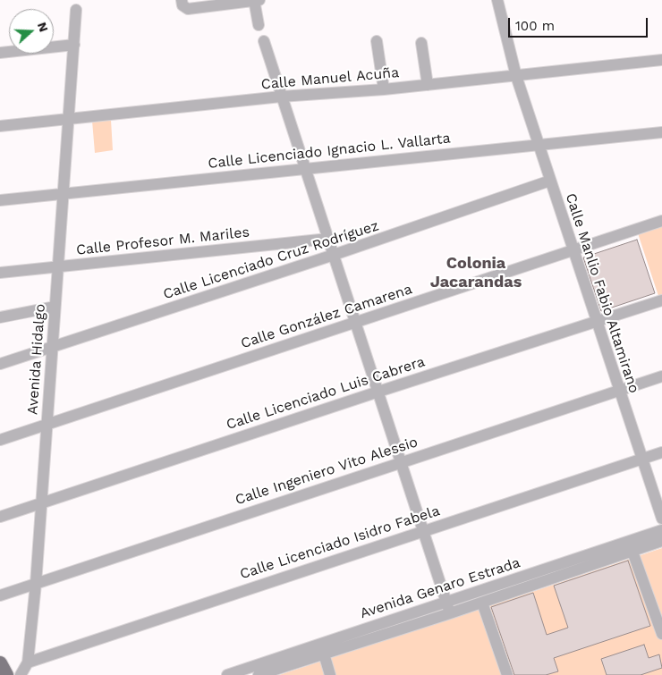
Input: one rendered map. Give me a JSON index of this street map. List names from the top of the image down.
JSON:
{
  "streets": {
    "street": [
      "Calle Manuel Acuña",
      "Calle Licenciado Ignacio L. Vallarta",
      "Calle Profesor M. Mariles",
      "Calle Licenciado Cruz Rodríguez",
      "Calle Manlio Fabio Altamirano",
      "Calle González Camarena",
      "Avenida Hidalgo",
      "Calle Licenciado Luis Cabrera",
      "Calle Ingeniero Vito Alessio",
      "Calle Licenciado Isidro Fabela",
      "Avenida Genaro Estrada"
    ]
  },
  "crossings": [
    ["Calle Manuel Acuña", "Calle Manlio Fabio Altamirano"],
    ["Calle Manuel Acuña", "Avenida Hidalgo"],
    ["Calle Licenciado Ignacio L. Vallarta", "Calle Manlio Fabio Altamirano"],
    ["Calle Licenciado Ignacio L. Vallarta", "Avenida Hidalgo"],
    ["Calle Profesor M. Mariles", "Avenida Hidalgo"],
    ["Calle Licenciado Cruz Rodríguez", "Calle Manlio Fabio Altamirano"],
    ["Calle Licenciado Cruz Rodríguez", "Avenida Hidalgo"],
    ["Calle Manlio Fabio Altamirano", "Calle González Camarena"],
    ["Calle Manlio Fabio Altamirano", "Calle Licenciado Luis Cabrera"],
    ["Calle Manlio Fabio Altamirano", "Calle Ingeniero Vito Alessio"],
    ["Calle Manlio Fabio Altamirano", "Calle Licenciado Isidro Fabela"],
    ["Calle González Camarena", "Avenida Hidalgo"],
    ["Avenida Hidalgo", "Calle Licenciado Luis Cabrera"],
    ["Avenida Hidalgo", "Calle Ingeniero Vito Alessio"],
    ["Avenida Hidalgo", "Calle Licenciado Isidro Fabela"]
  ],
  "districts": ["Colonia Jacarandas"],
  "scale_bar": "100 m",
  "north": "right"
}
